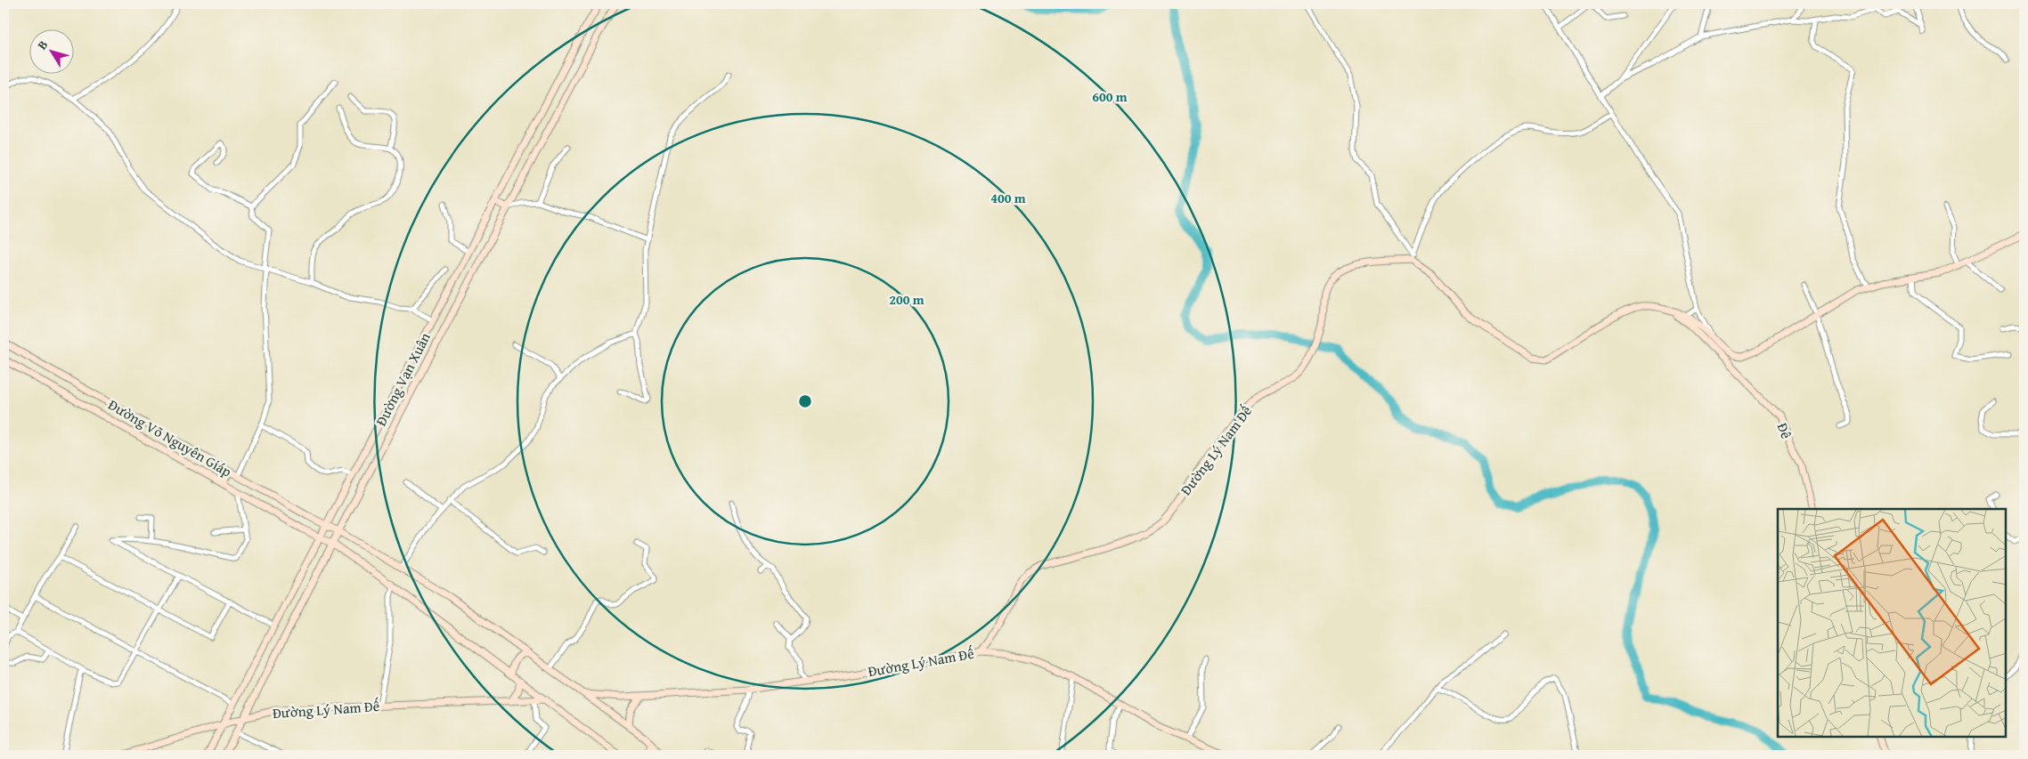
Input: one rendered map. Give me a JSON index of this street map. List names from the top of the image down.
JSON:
{
  "streets": {
    "main road": [
      "Đường Vạn Xuân",
      "Đê",
      "Đường Võ Nguyên Giáp",
      "Đường Lý Nam Đế"
    ]
  },
  "crossings": [
    ["Đường Vạn Xuân", "Đường Võ Nguyên Giáp"],
    ["Đường Vạn Xuân", "Đường Lý Nam Đế"],
    ["Đường Võ Nguyên Giáp", "Đường Lý Nam Đế"]
  ],
  "north": "top left",
  "rings": ["600 m", "400 m", "200 m"]
}
